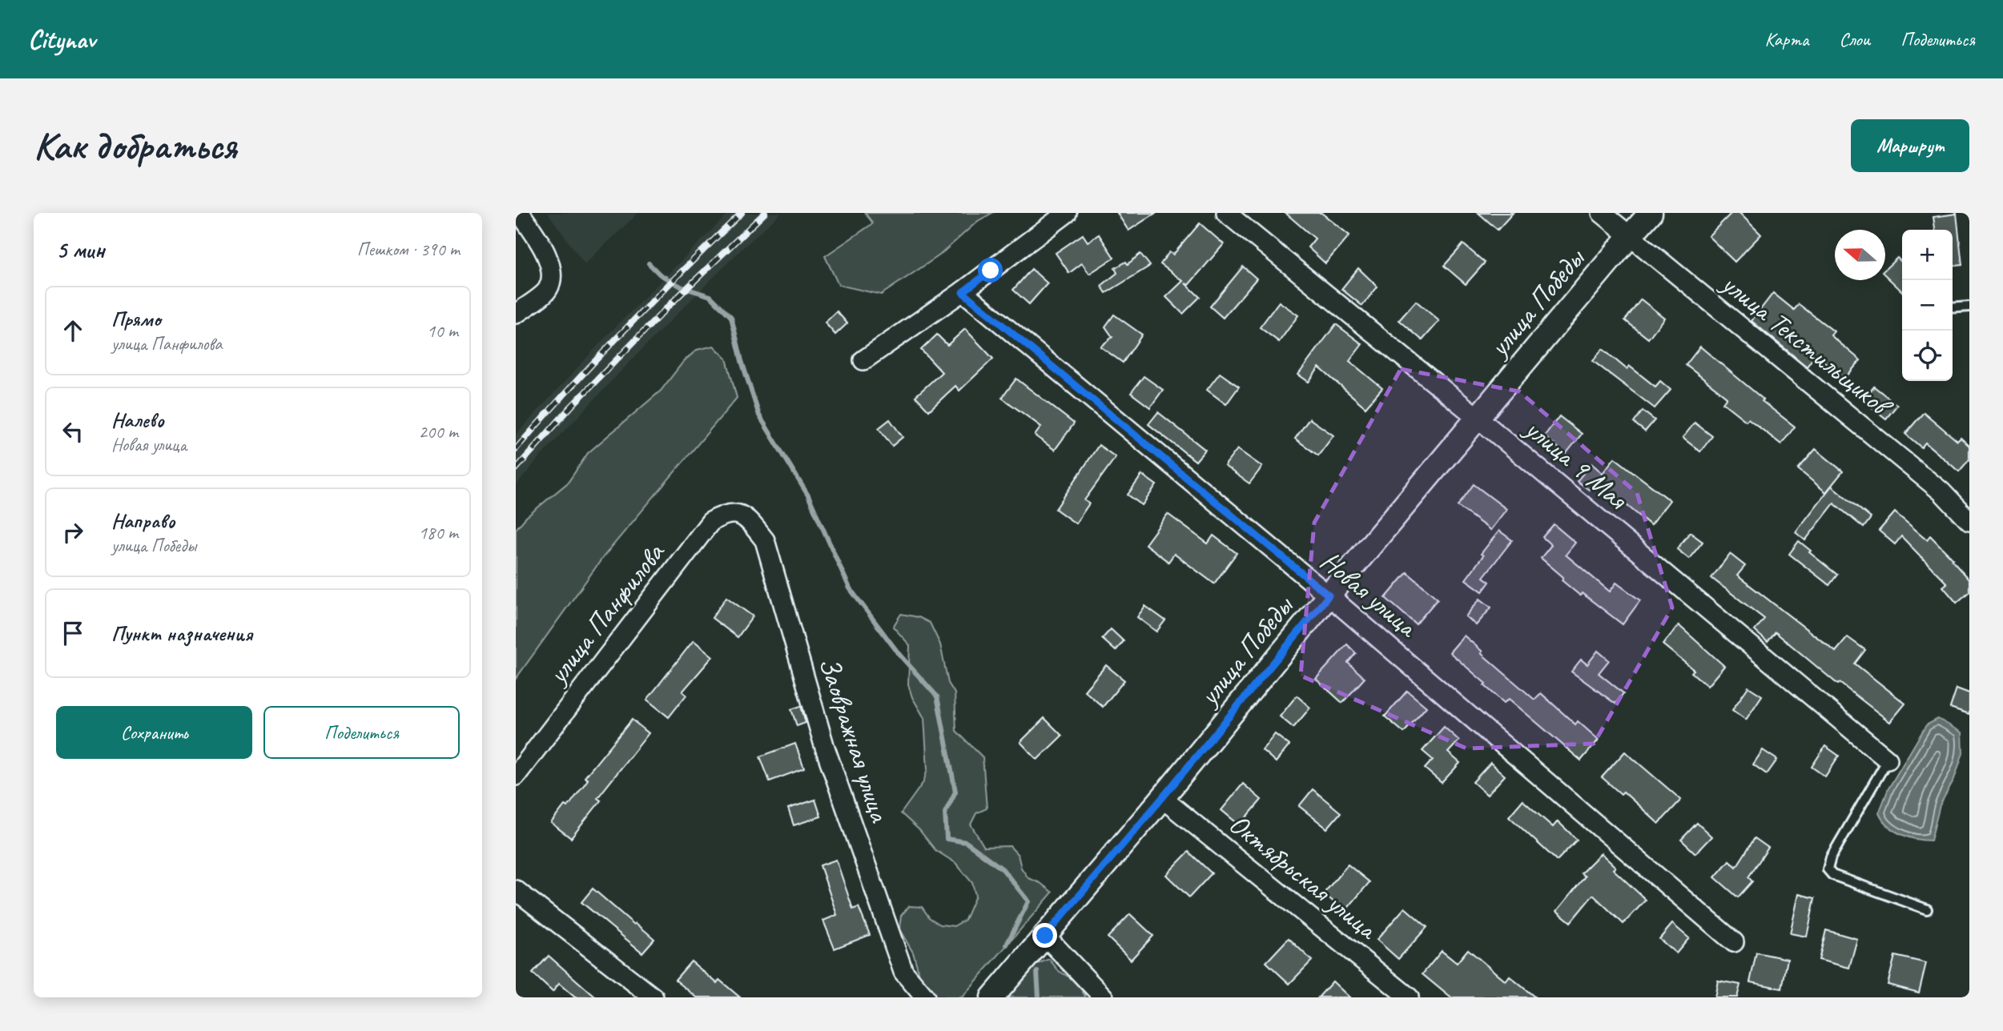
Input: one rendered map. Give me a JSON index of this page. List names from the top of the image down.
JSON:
{
  "streets": {
    "street": [
      "улица Победы",
      "улица Текстильщиков",
      "улица 9 Мая",
      "Новая улица",
      "улица Панфилова",
      "Заовражная улица",
      "Октябрьская улица"
    ]
  },
  "crossings": [
    ["улица Победы", "улица Текстильщиков"],
    ["улица Победы", "улица 9 Мая"],
    ["улица Победы", "Новая улица"],
    ["улица Победы", "Октябрьская улица"],
    ["улица Панфилова", "Заовражная улица"]
  ],
  "north": "left",
  "page": {
    "header": "Citynav",
    "nav": ["Карта", "Слои", "Поделиться"],
    "buttons": [
      "Маршрут",
      ["Сохранить", "Поделиться"]
    ],
    "title": "Как добраться",
    "heading": ["5 мин", "Пешком · 390 m"],
    "map_buttons": ["+", "−"],
    "list": [
      ["Прямо", "улица Панфилова", "10 m"],
      ["Налево", "Новая улица", "200 m"],
      ["Направо", "улица Победы", "180 m"],
      "Пункт назначения"
    ]
  }
}
